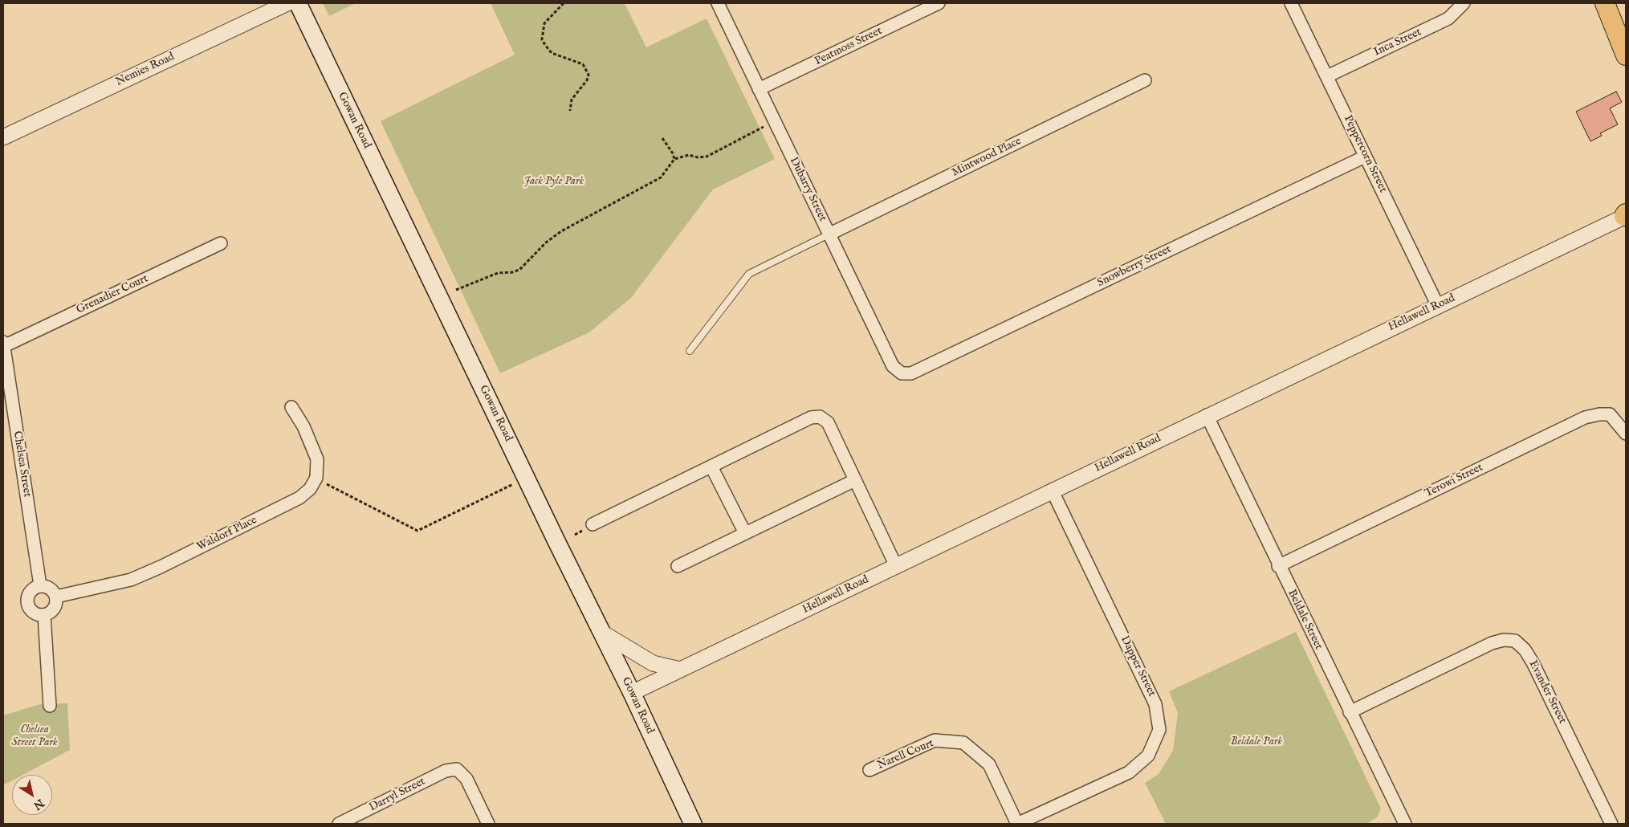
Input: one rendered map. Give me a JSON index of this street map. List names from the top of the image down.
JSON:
{
  "streets": {
    "main road": ["Gowan Road"],
    "street": [
      "Inca Street",
      "Peatmoss Street",
      "Nemies Road",
      "Peppercorn Street",
      "Mintwood Place",
      "Dubarry Street",
      "Snowberry Street",
      "Grenadier Court",
      "Hellawell Road",
      "Chelsea Street",
      "Terowi Street",
      "Waldorf Place",
      "Beldale Street",
      "Dapper Street",
      "Evander Street",
      "Narell Court",
      "Darryl Street"
    ]
  },
  "crossings": [
    ["Inca Street", "Peppercorn Street"],
    ["Peatmoss Street", "Dubarry Street"],
    ["Gowan Road", "Hellawell Road"],
    ["Peppercorn Street", "Snowberry Street"],
    ["Peppercorn Street", "Hellawell Road"],
    ["Mintwood Place", "Dubarry Street"],
    ["Dubarry Street", "Snowberry Street"],
    ["Grenadier Court", "Chelsea Street"],
    ["Hellawell Road", "Beldale Street"],
    ["Hellawell Road", "Dapper Street"],
    ["Chelsea Street", "Waldorf Place"],
    ["Terowi Street", "Beldale Street"],
    ["Beldale Street", "Evander Street"],
    ["Dapper Street", "Narell Court"]
  ],
  "parks": ["Jack Pyle Park", "Chelsea Street Park", "Beldale Park"],
  "north": "bottom right"
}
